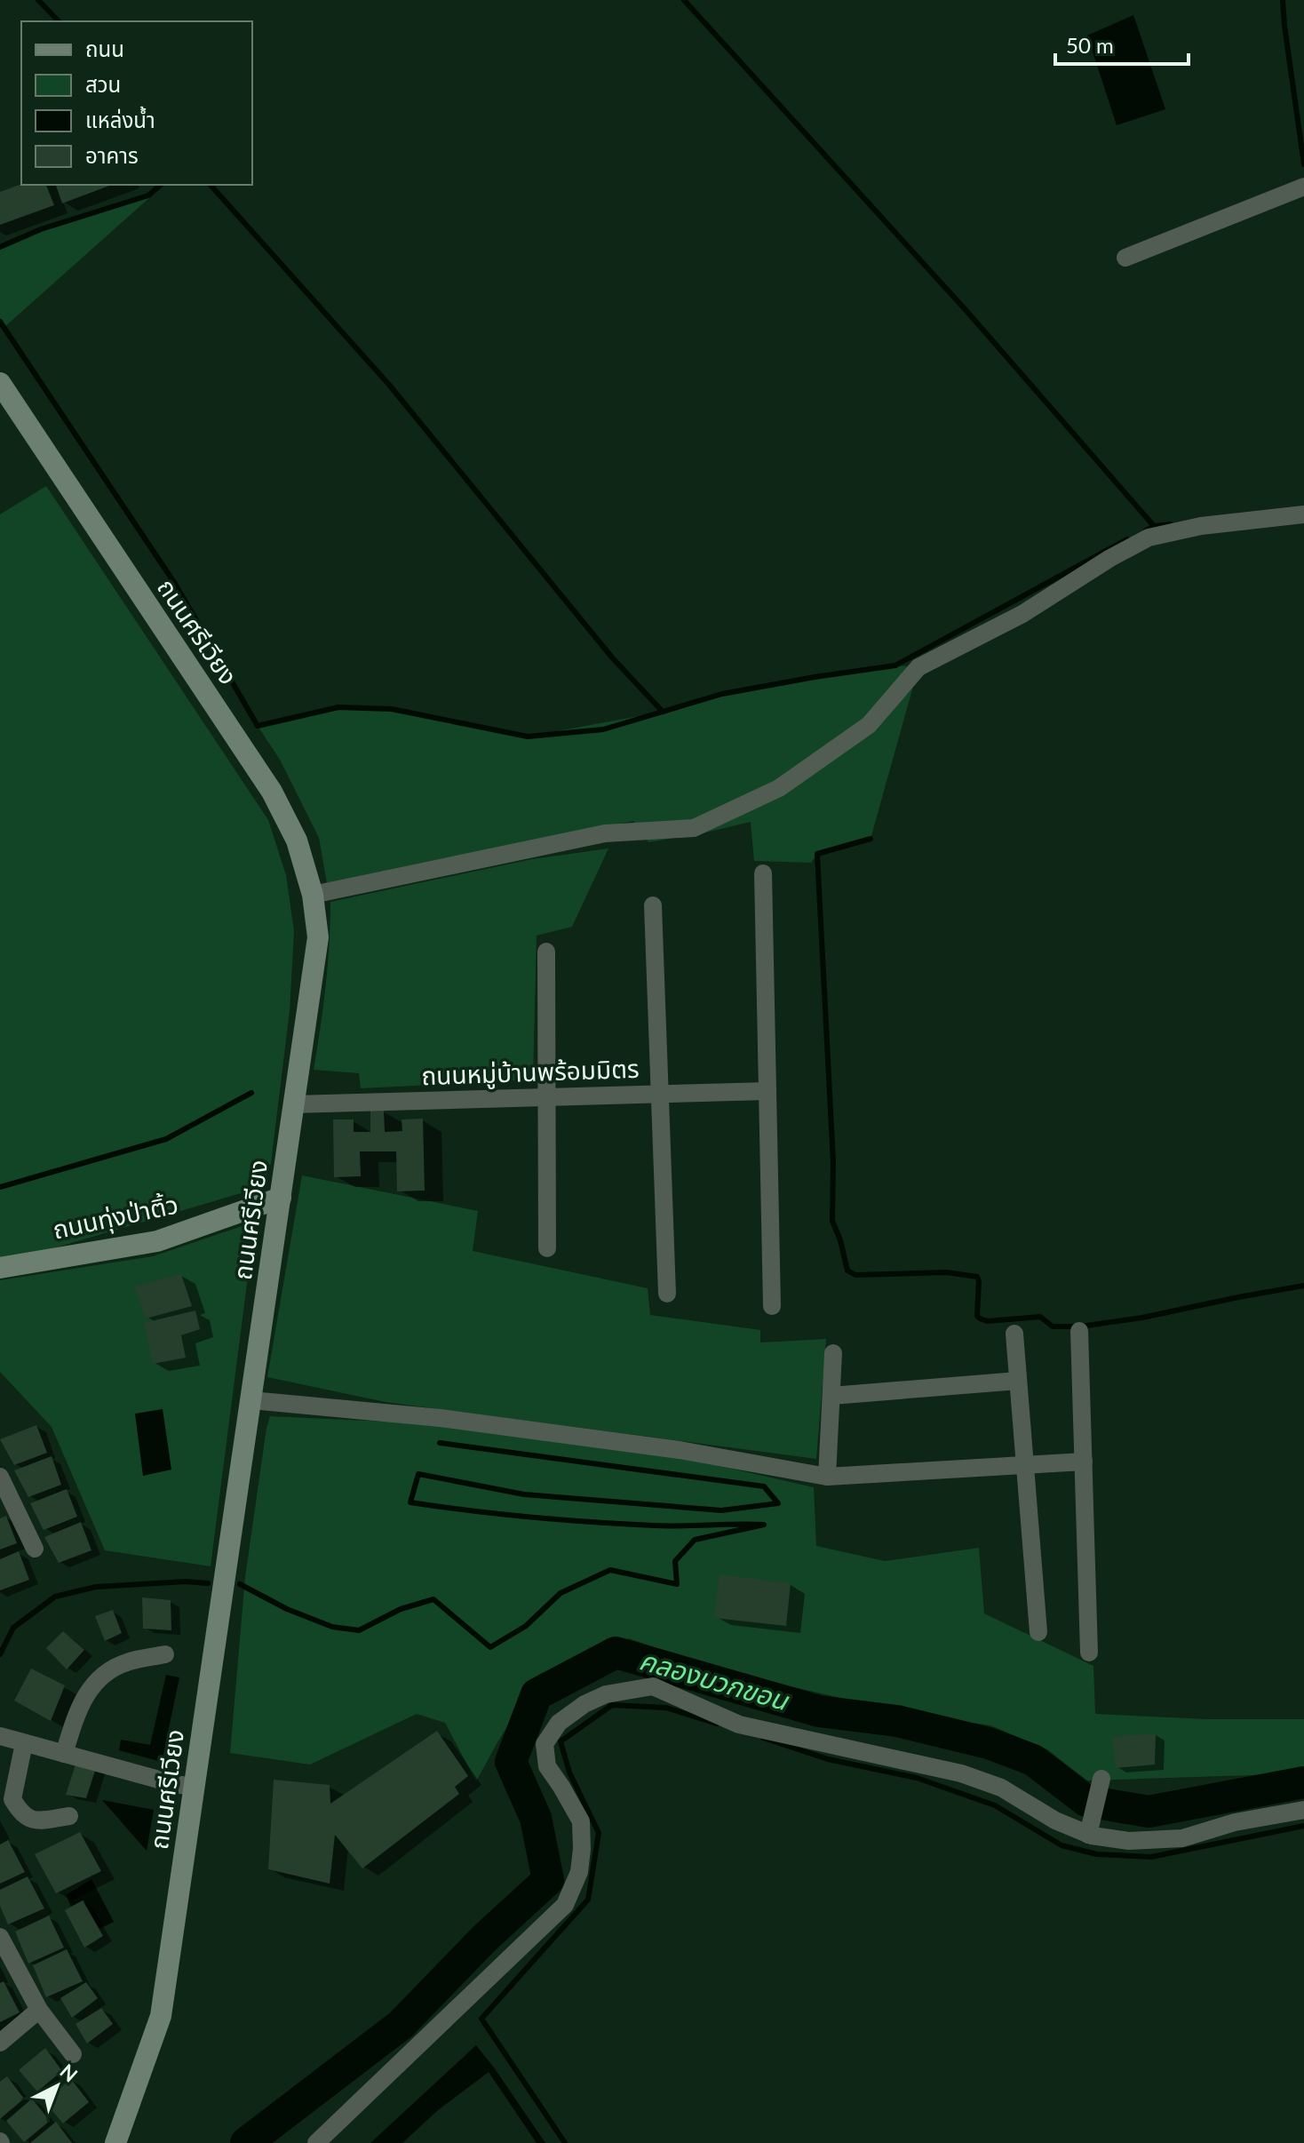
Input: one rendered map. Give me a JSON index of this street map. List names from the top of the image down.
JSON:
{
  "streets": {
    "main road": ["ถนนศรีเวียง", "ถนนทุ่งป่าติ้ว"],
    "street": ["ถนนหมู่บ้านพร้อมมิตร"]
  },
  "crossings": [
    ["ถนนศรีเวียง", "ถนนหมู่บ้านพร้อมมิตร"],
    ["ถนนศรีเวียง", "ถนนทุ่งป่าติ้ว"]
  ],
  "water": ["คลองบวกขอน"],
  "legend": [
    "ถนน",
    "สวน",
    "แหล่งน้ำ",
    "อาคาร"
  ],
  "scale_bar": "50 m",
  "north": "top right"
}
